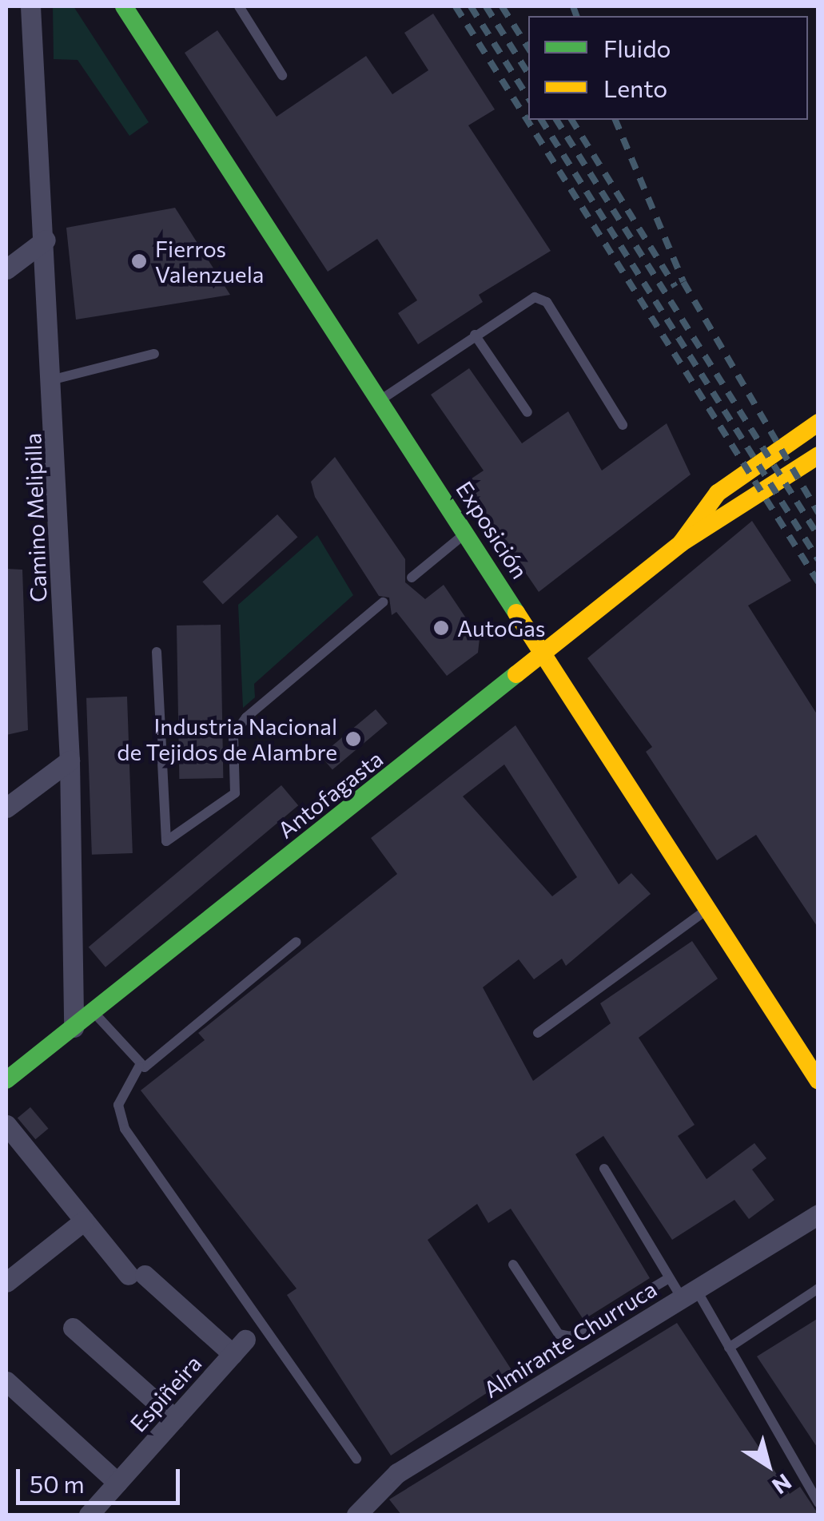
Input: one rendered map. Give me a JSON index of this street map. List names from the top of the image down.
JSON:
{
  "streets": {
    "main road": ["Exposición", "Antofagasta"],
    "street": ["Camino Melipilla", "Almirante Churruca", "Espiñeira"]
  },
  "crossings": [
    ["Camino Melipilla", "Antofagasta"],
    ["Exposición", "Antofagasta"]
  ],
  "places": ["Fierros Valenzuela", "AutoGas", "Industria Nacional de Tejidos de Alambre"],
  "legend": ["Fluido", "Lento"],
  "scale_bar": "50 m",
  "north": "bottom right"
}
